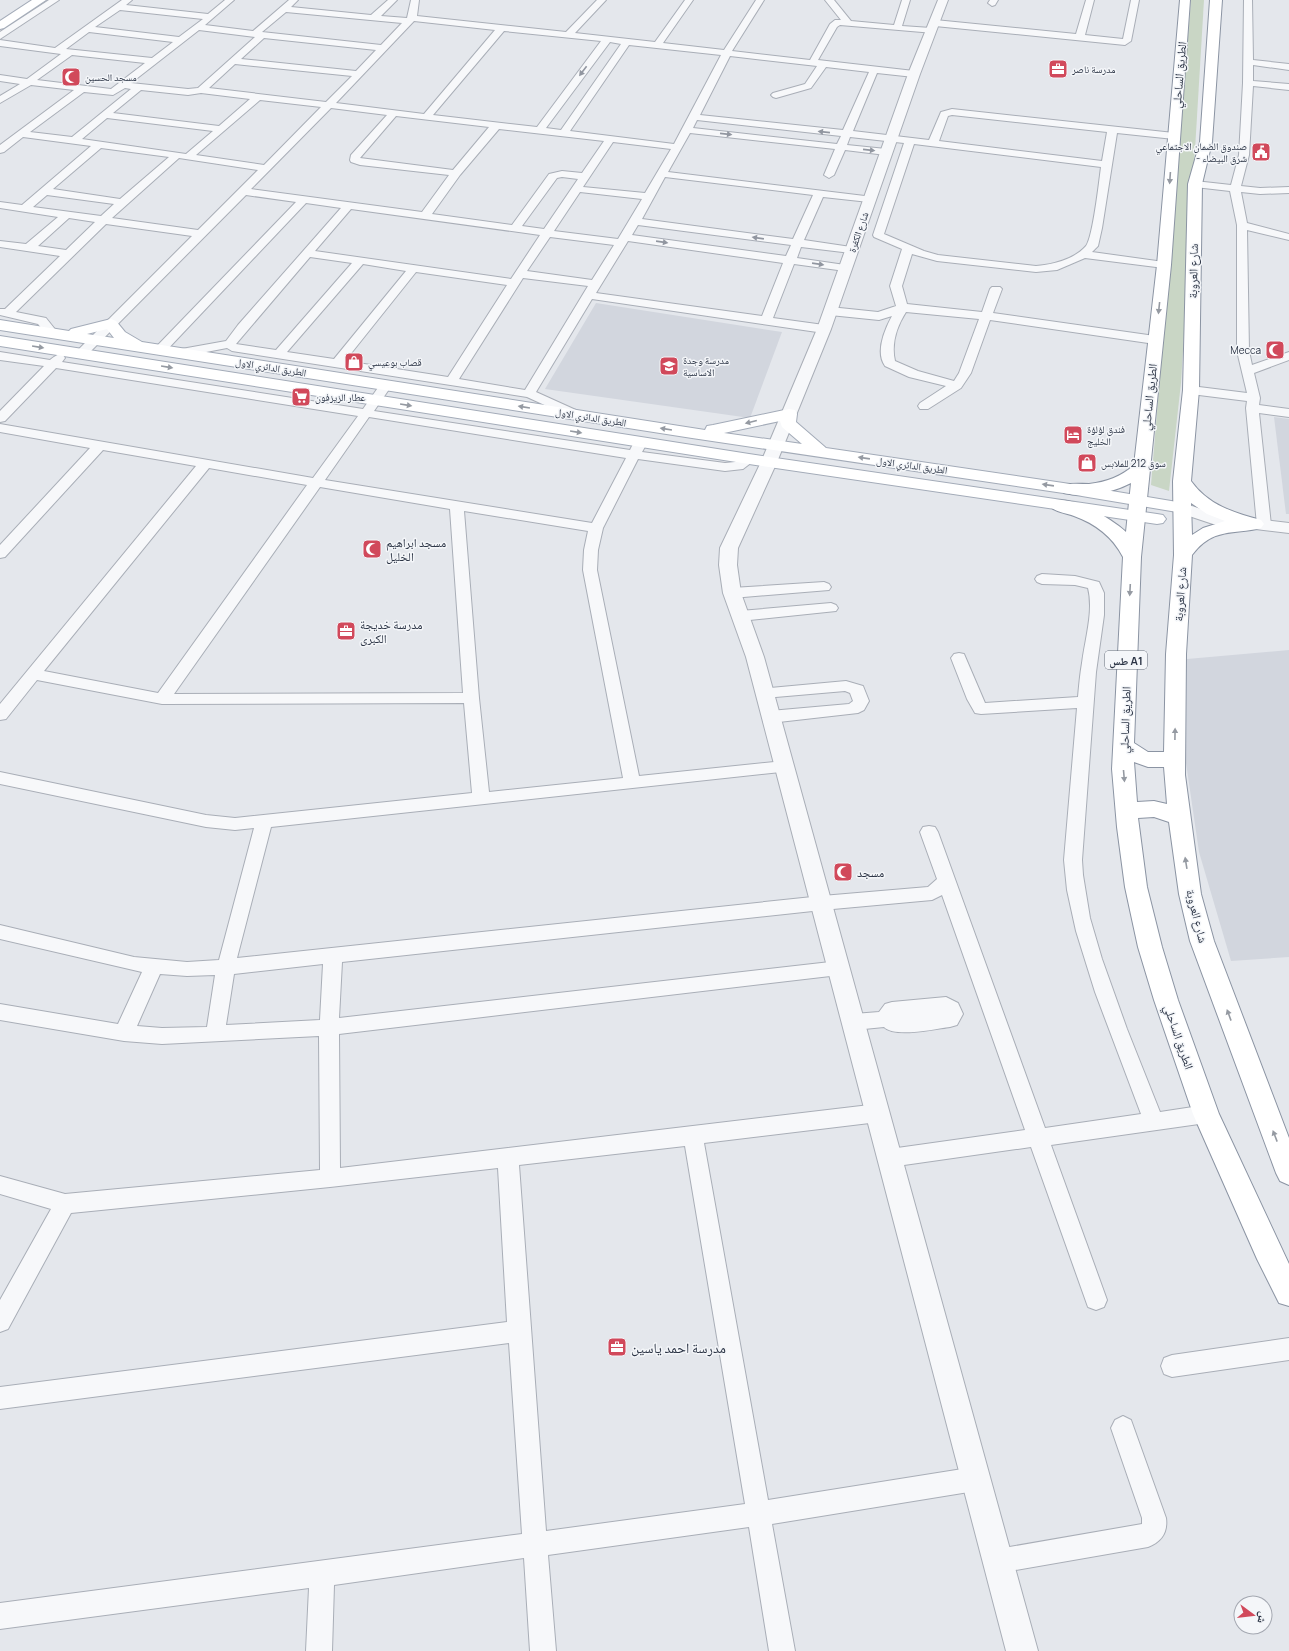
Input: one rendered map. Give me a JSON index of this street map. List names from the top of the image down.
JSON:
{
  "streets": {
    "main road": [
      "الطريق الساحلي",
      "شارع العروبة",
      "الطريق الدائري الاول",
      "طس A1"
    ],
    "street": ["شارع الكفرة"]
  },
  "crossings": [
    ["الطريق الساحلي", "الطريق الدائري الاول"],
    ["شارع الكفرة", "الطريق الدائري الاول"],
    ["شارع العروبة", "الطريق الدائري الاول"]
  ],
  "one_way": ["شارع العروبة"],
  "places": {
    "office": ["مدرسة ناصر", "مدرسة خديجة الكبرى", "مدرسة احمد ياسين"],
    "mosque": [
      "مسجد الحسين",
      "Mecca",
      "مسجد ابراهيم الخليل",
      "مسجد"
    ],
    "public building": ["صندوق الضمان الاجتماعي - شرق البيضاء"],
    "shop": ["قصاب بوعيسي", "سوق 212 للملابس"],
    "school or university": ["مدرسة وجدة الاساسية"],
    "supermarket": ["عطار الزيزفون"],
    "hotel": ["فندق لؤلؤة الخليج"]
  },
  "north": "right"
}
